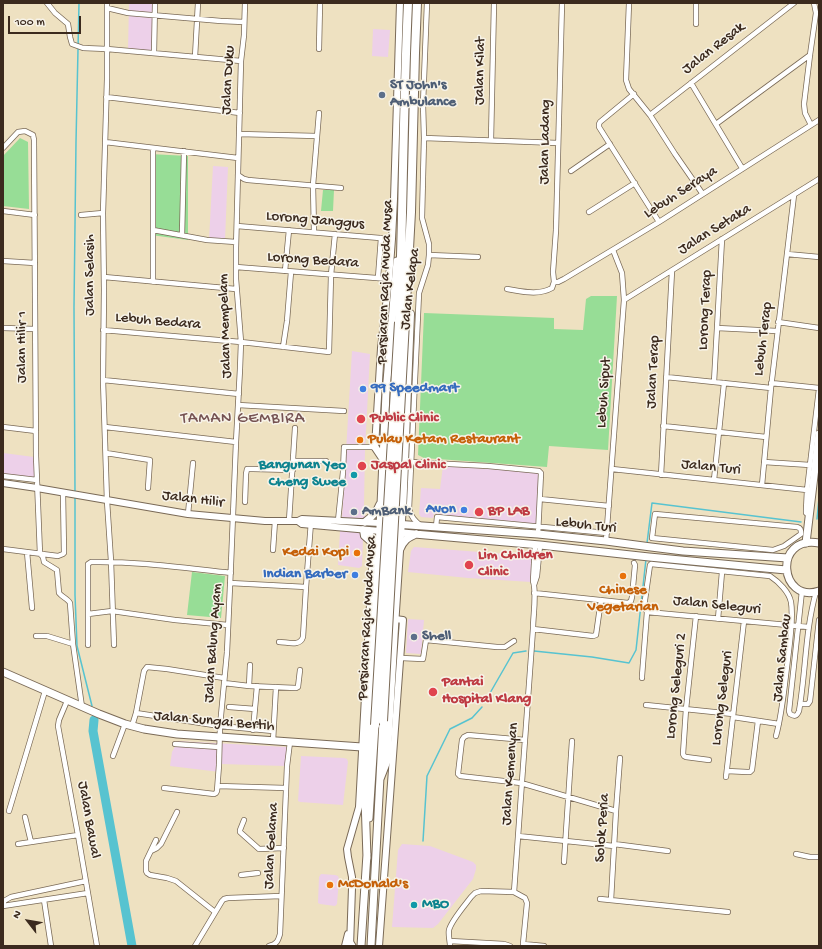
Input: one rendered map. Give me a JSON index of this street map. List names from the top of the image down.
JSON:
{
  "streets": {
    "highway": ["Persiaran Raja Muda Musa"],
    "main road": ["Lebuh Turi", "Jalan Sungai Bertih"],
    "street": [
      "Jalan Resak",
      "Jalan Kilat",
      "Jalan Duku",
      "Jalan Ladang",
      "Lebuh Seraya",
      "Lorong Janggus",
      "Jalan Setaka",
      "Lorong Bedara",
      "Jalan Selasih",
      "Jalan Kelapa",
      "Lorong Terap",
      "Lebuh Bedara",
      "Jalan Mempelam",
      "Lebuh Terap",
      "Jalan Hilir 1",
      "Jalan Terap",
      "Lebuh Siput",
      "Jalan Turi",
      "Jalan Hilir",
      "Jalan Seleguri",
      "Jalan Balung Ayam",
      "Jalan Sambau",
      "Lorong Seleguri 2",
      "Lorong Seleguri",
      "Jalan Kemenyan",
      "Jalan Bawal",
      "Solok Peria",
      "Jalan Gelama"
    ]
  },
  "crossings": [
    ["Jalan Duku", "Jalan Mempelam"],
    ["Jalan Ladang", "Lebuh Seraya"],
    ["Lebuh Seraya", "Lebuh Siput"],
    ["Lorong Janggus", "Jalan Mempelam"],
    ["Jalan Setaka", "Lorong Terap"],
    ["Jalan Setaka", "Lebuh Terap"],
    ["Jalan Setaka", "Jalan Terap"],
    ["Jalan Setaka", "Lebuh Siput"],
    ["Lorong Bedara", "Lebuh Bedara"],
    ["Lorong Bedara", "Jalan Mempelam"],
    ["Jalan Selasih", "Lebuh Bedara"],
    ["Jalan Selasih", "Jalan Hilir"],
    ["Jalan Kelapa", "Lebuh Turi"],
    ["Lebuh Bedara", "Jalan Mempelam"],
    ["Jalan Mempelam", "Jalan Hilir"],
    ["Jalan Mempelam", "Jalan Balung Ayam"],
    ["Lebuh Terap", "Jalan Turi"],
    ["Jalan Hilir 1", "Jalan Hilir"],
    ["Jalan Terap", "Jalan Turi"],
    ["Lebuh Siput", "Jalan Turi"],
    ["Lebuh Siput", "Lebuh Turi"],
    ["Jalan Hilir", "Lebuh Turi"],
    ["Jalan Hilir", "Jalan Balung Ayam"],
    ["Lebuh Turi", "Jalan Seleguri"],
    ["Lebuh Turi", "Jalan Kemenyan"],
    ["Jalan Seleguri", "Jalan Sambau"],
    ["Jalan Seleguri", "Lorong Seleguri 2"],
    ["Jalan Seleguri", "Lorong Seleguri"],
    ["Jalan Balung Ayam", "Jalan Sungai Bertih"],
    ["Jalan Sungai Bertih", "Jalan Bawal"],
    ["Jalan Sungai Bertih", "Jalan Gelama"]
  ],
  "districts": ["TAMAN GEMBIRA"],
  "places": [
    "ST John's Ambulance",
    "99 Speedmart",
    "Public Clinic",
    "Pulau Ketam Restaurant",
    "Jaspal Clinic",
    "Bangunan Yeo Cheng Swee",
    "Avon",
    "AmBank",
    "BP LAB",
    "Kedai Kopi",
    "Lim Children Clinic",
    "Indian Barber",
    "Chinese Vegetarian",
    "Shell",
    "Pantai Hospital Klang",
    "McDonald's",
    "MBO"
  ],
  "scale_bar": "100 m",
  "north": "top left"
}
